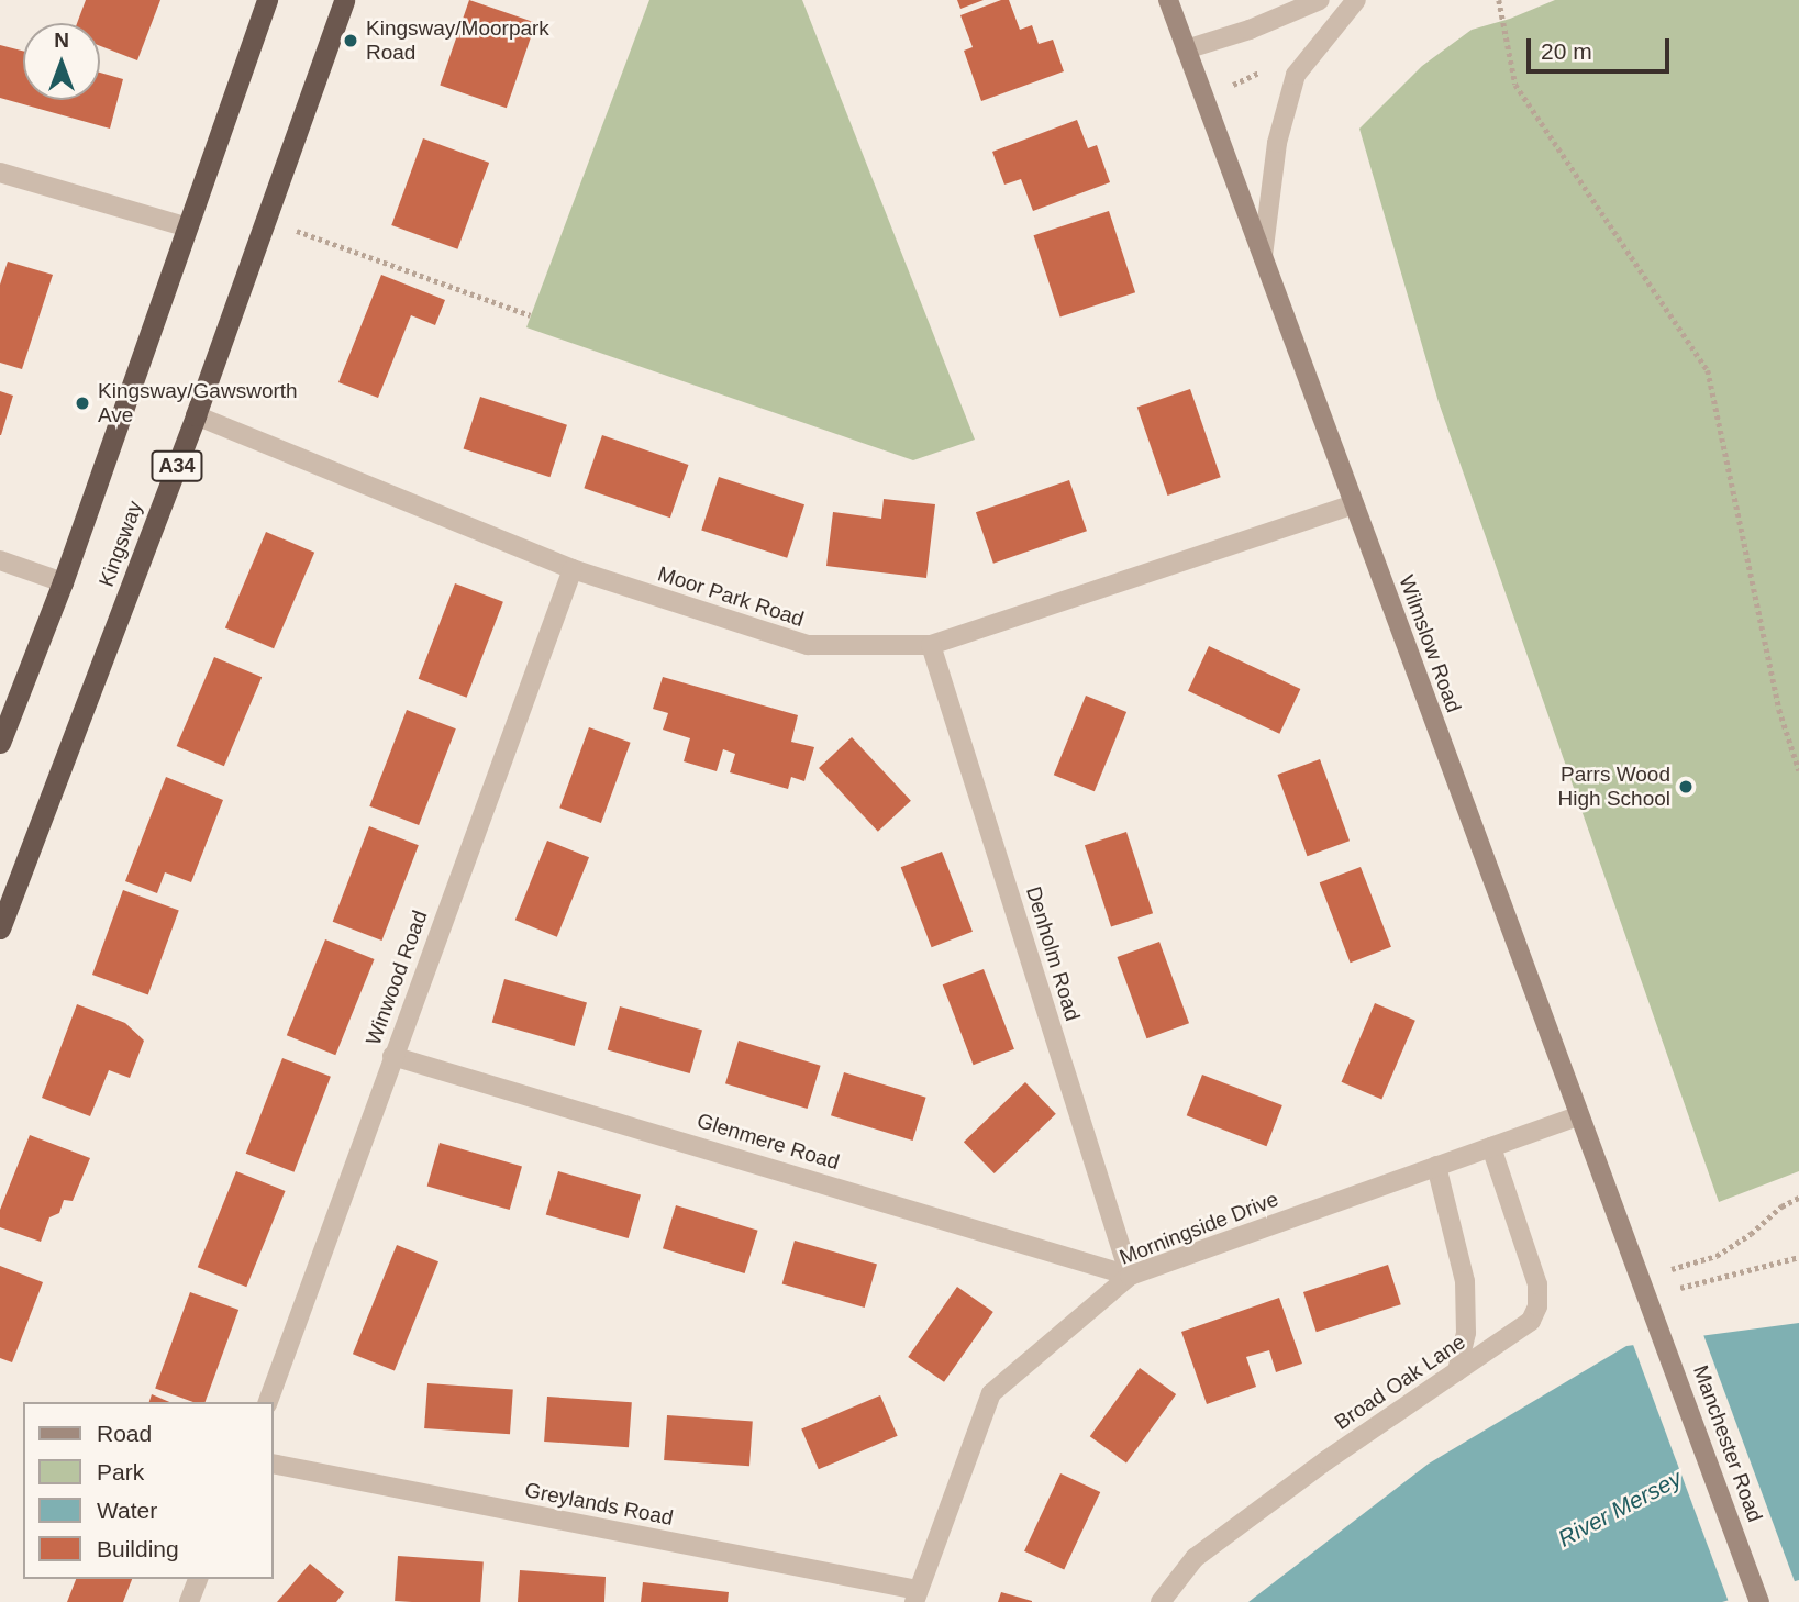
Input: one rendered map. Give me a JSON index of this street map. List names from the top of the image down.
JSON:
{
  "streets": {
    "highway": ["A34", "Kingsway"],
    "main road": ["Wilmslow Road", "Manchester Road"],
    "street": [
      "Moor Park Road",
      "Denholm Road",
      "Winwood Road",
      "Glenmere Road",
      "Morningside Drive",
      "Broad Oak Lane",
      "Greylands Road"
    ]
  },
  "crossings": [
    ["Kingsway", "Moor Park Road"],
    ["Moor Park Road", "Wilmslow Road"],
    ["Moor Park Road", "Denholm Road"],
    ["Moor Park Road", "Winwood Road"],
    ["Wilmslow Road", "Morningside Drive"],
    ["Wilmslow Road", "Manchester Road"],
    ["Denholm Road", "Glenmere Road"],
    ["Denholm Road", "Morningside Drive"],
    ["Winwood Road", "Glenmere Road"],
    ["Glenmere Road", "Morningside Drive"],
    ["Morningside Drive", "Broad Oak Lane"],
    ["Morningside Drive", "Greylands Road"]
  ],
  "water": ["River Mersey"],
  "places": ["Kingsway/Moorpark Road", "Kingsway/Gawsworth Ave", "Parrs Wood High School"],
  "legend": [
    "Road",
    "Park",
    "Water",
    "Building"
  ],
  "scale_bar": "20 m",
  "north": "top"
}
